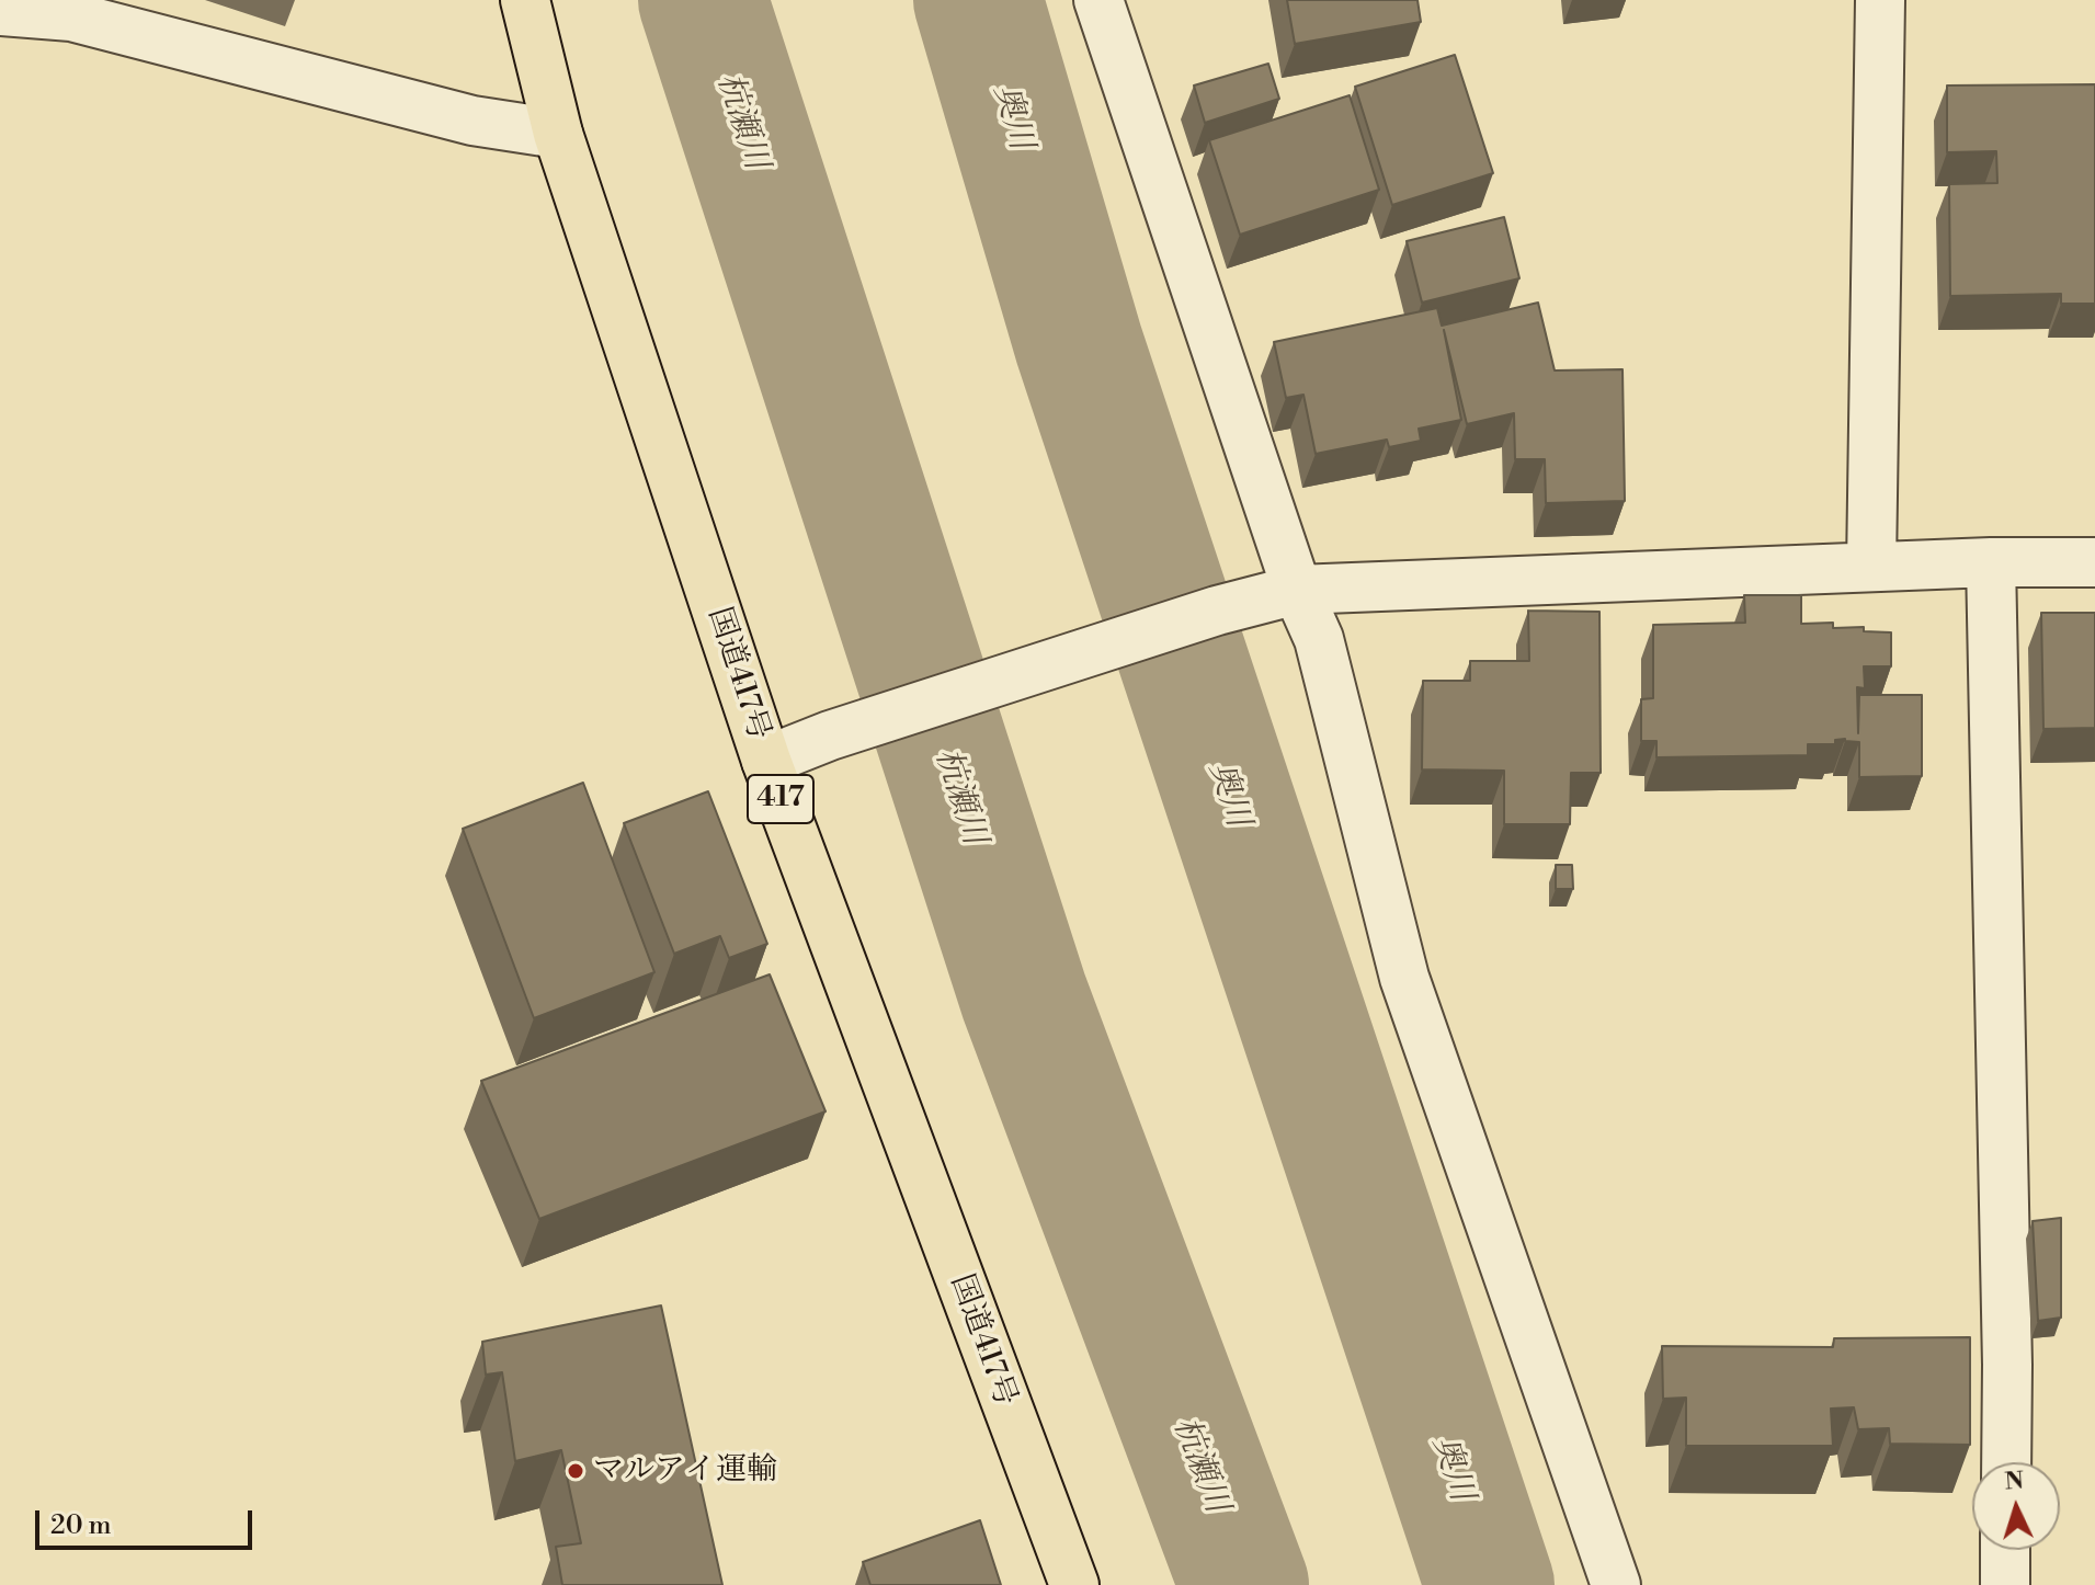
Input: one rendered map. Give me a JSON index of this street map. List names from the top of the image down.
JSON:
{
  "streets": {
    "highway": ["国道417号", "417"]
  },
  "water": ["奥川", "杭瀬川"],
  "places": ["マルアイ運輸"],
  "scale_bar": "20 m",
  "north": "top"
}
